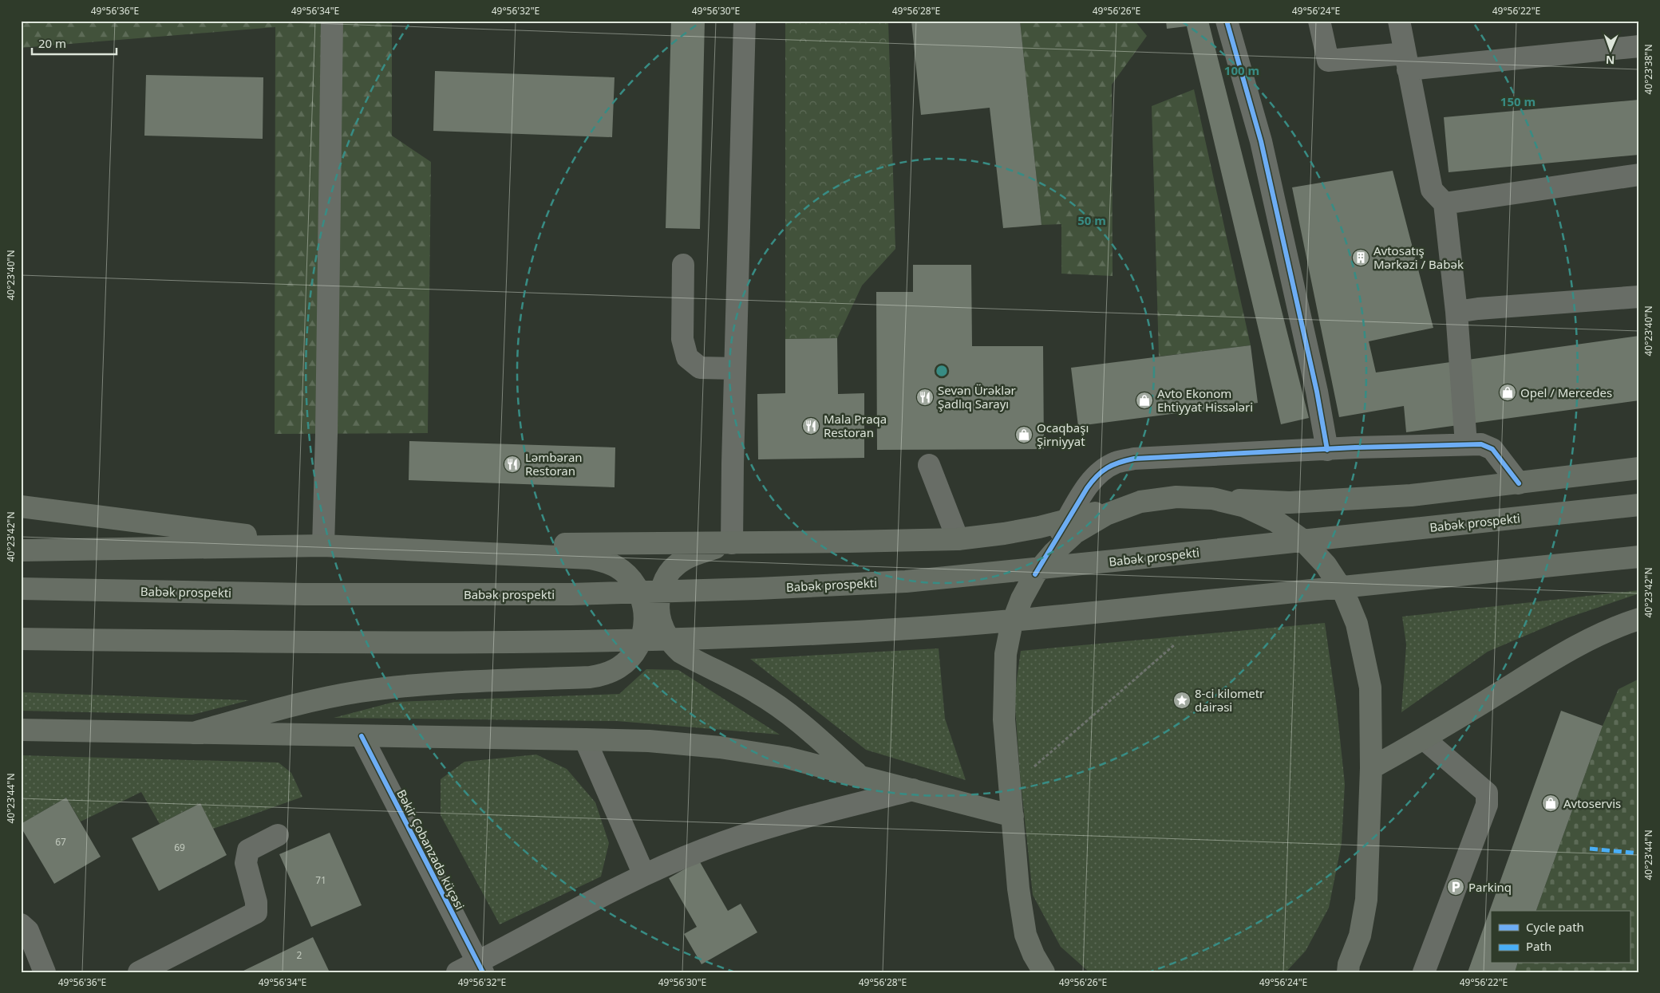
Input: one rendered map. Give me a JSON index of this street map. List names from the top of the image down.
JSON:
{
  "streets": {
    "main road": ["Babək prospekti"],
    "street": ["Bəkir Çobanzadə küçəsi"]
  },
  "places": {
    "building": ["Avtosatış Mərkəzi / Babək"],
    "shop": [
      "Opel / Mercedes",
      "Avto Ekonom Ehtiyyat Hissələri",
      "Ocaqbaşı Şirniyyat",
      "Avtoservis"
    ],
    "restaurant": ["Sevən Ürəklər Şadlıq Sarayı", "Mala Praqa Restoran", "Ləmbəran Restoran"],
    "place": ["8-ci kilometr dairəsi"],
    "parking": ["Parkinq"]
  },
  "house_numbers": [
    "67",
    "69",
    "71",
    "2"
  ],
  "legend": ["Cycle path", "Path"],
  "scale_bar": "20 m",
  "north": "bottom",
  "coordinates": [
    "49°56'36\"E",
    "49°56'34\"E",
    "49°56'32\"E",
    "49°56'30\"E",
    "49°56'28\"E",
    "49°56'26\"E",
    "49°56'24\"E",
    "49°56'22\"E",
    "40°23'38\"N",
    "40°23'40\"N",
    "40°23'42\"N",
    "40°23'44\"N"
  ],
  "rings": ["100 m", "150 m", "50 m"]
}
